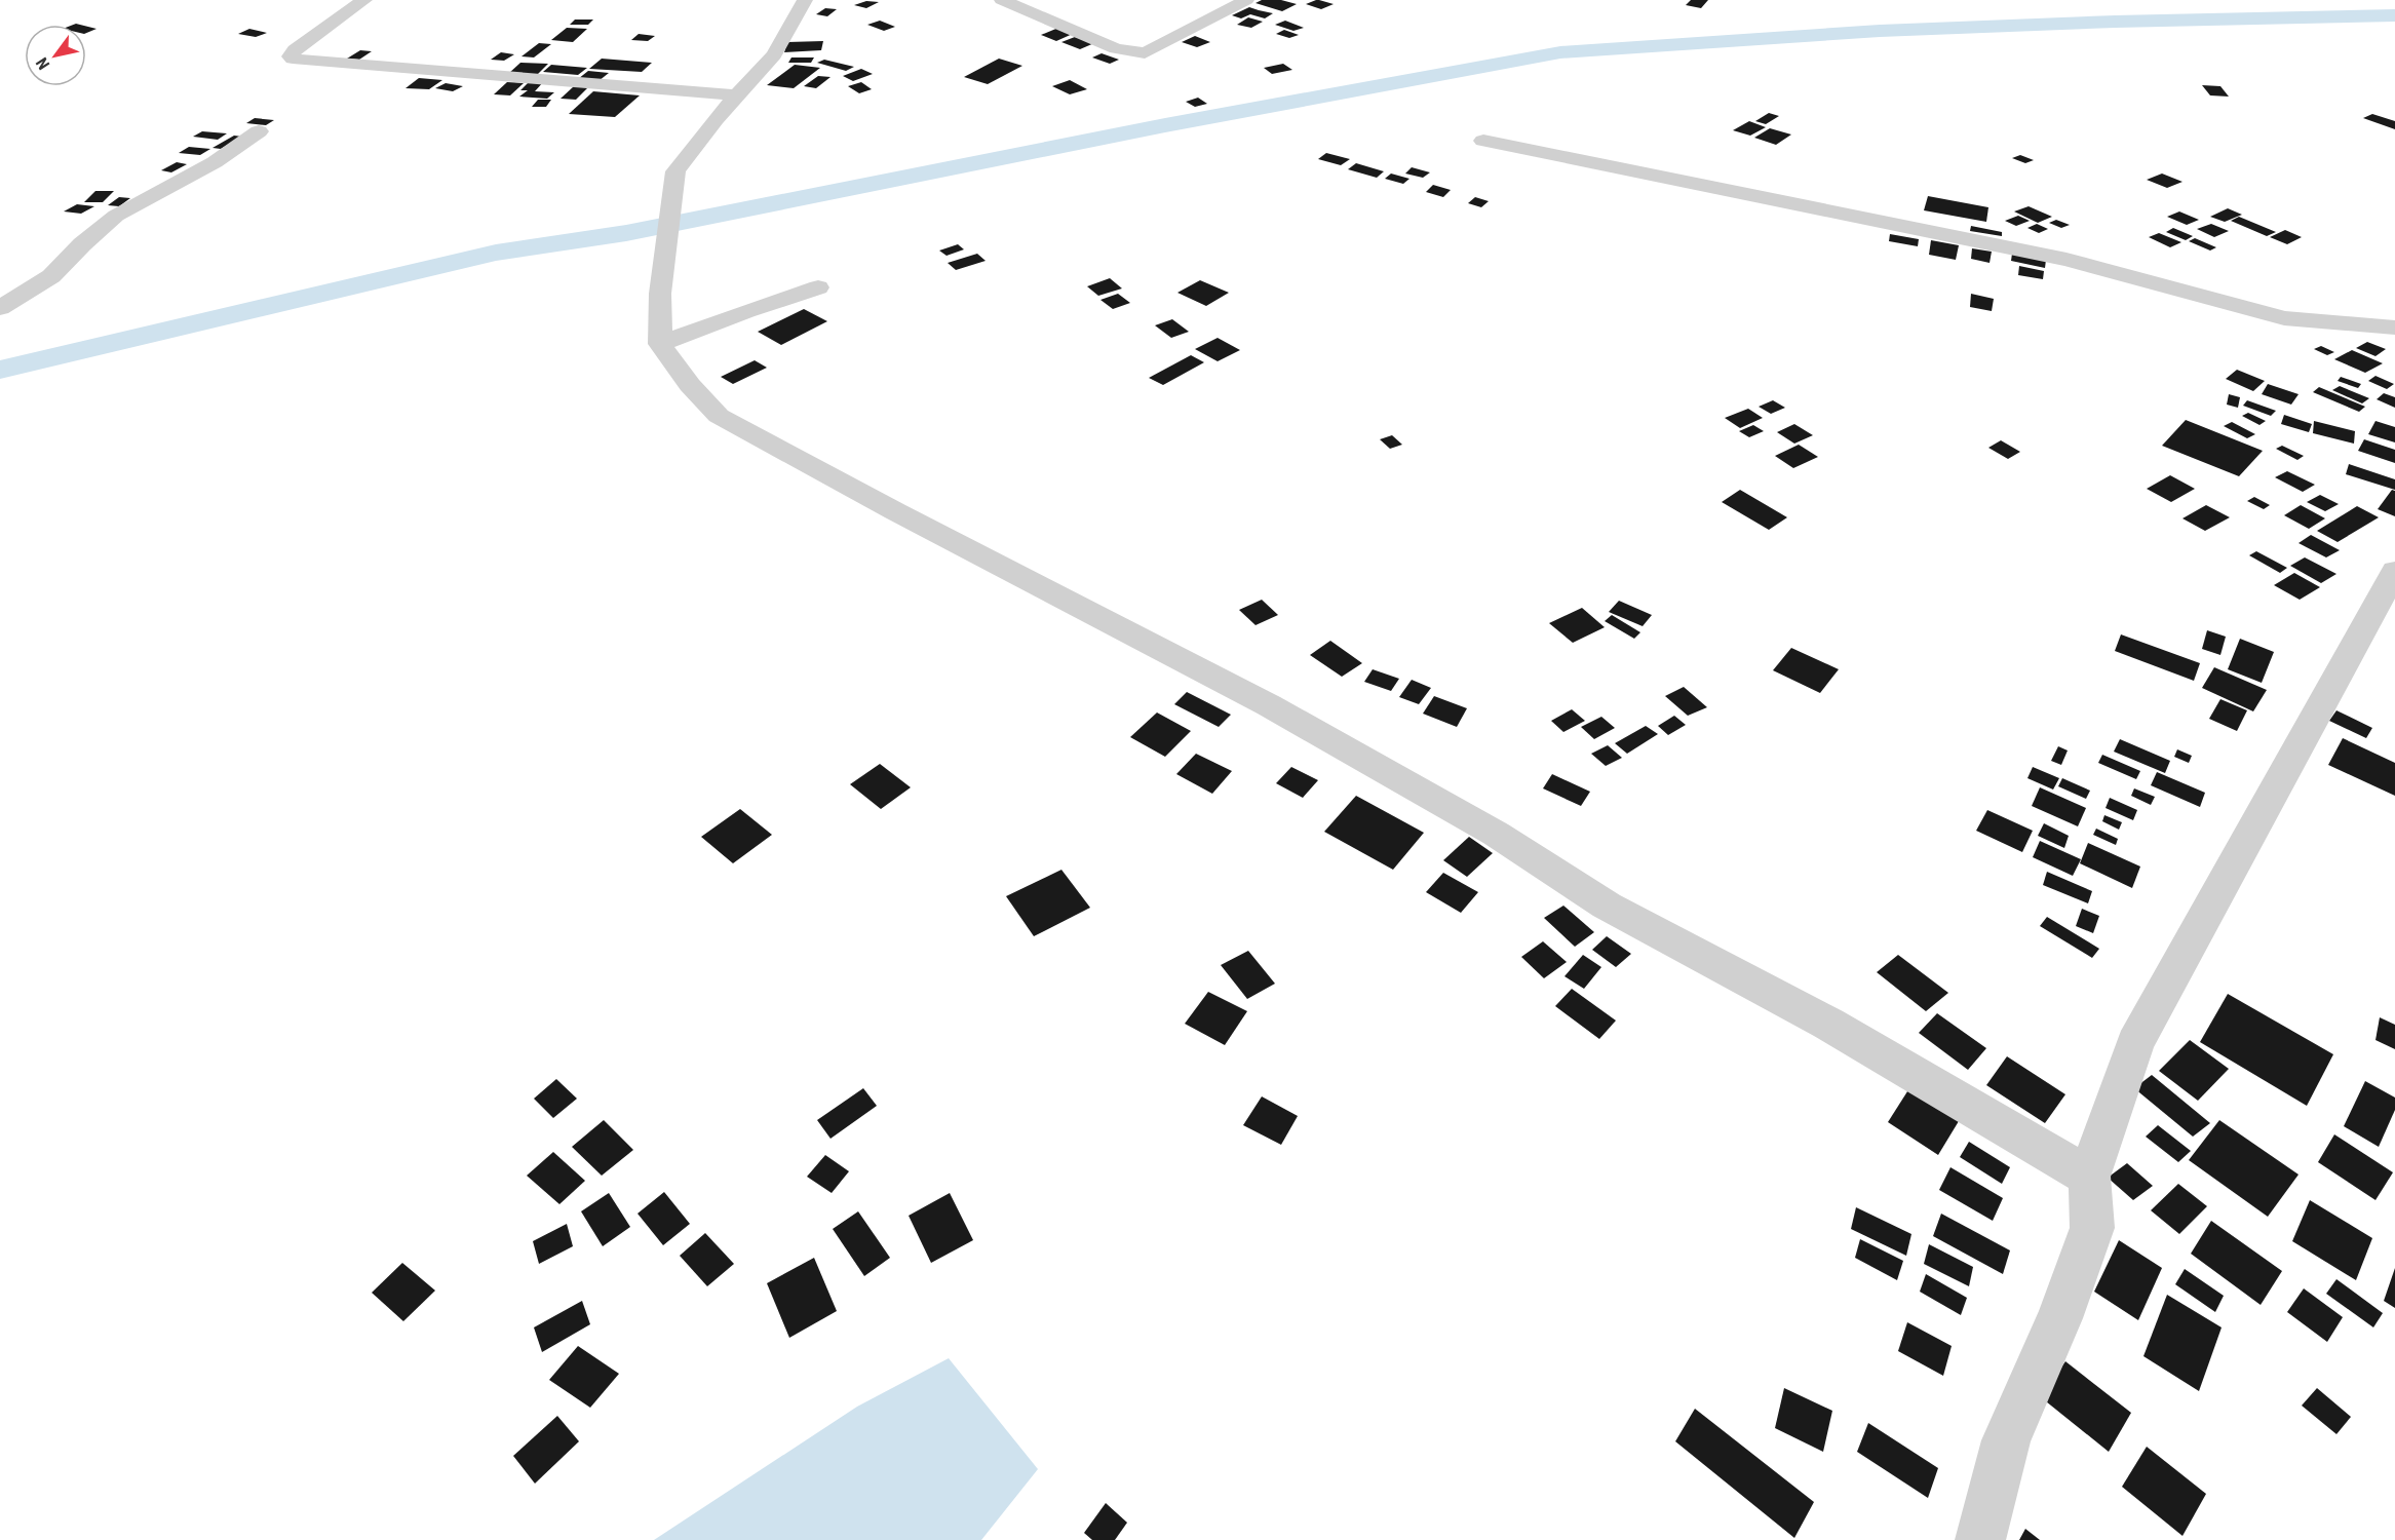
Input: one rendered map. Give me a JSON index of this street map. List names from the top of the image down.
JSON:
{
  "north": "bottom left"
}
